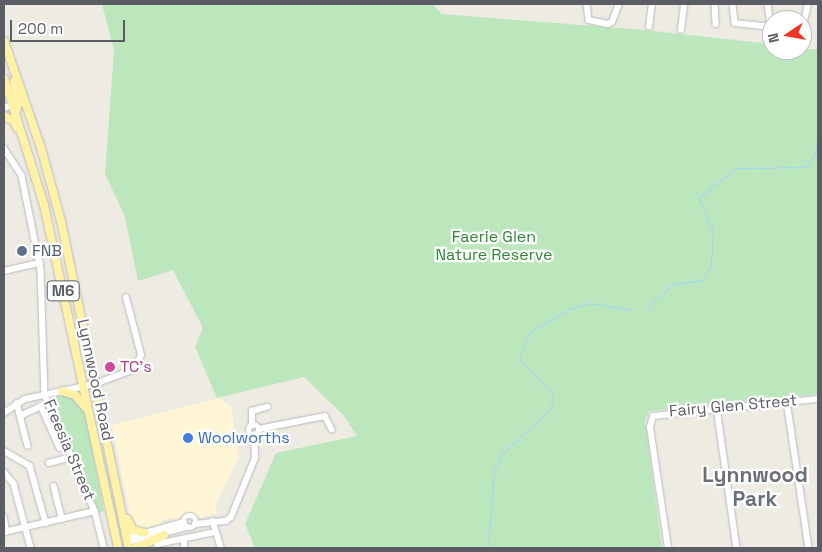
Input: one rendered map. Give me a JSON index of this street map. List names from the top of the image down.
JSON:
{
  "streets": {
    "main road": ["M6", "Lynnwood Road"],
    "street": ["Fairy Glen Street", "Freesia Street"]
  },
  "districts": ["Lynnwood Park"],
  "parks": ["Faerie Glen Nature Reserve"],
  "places": ["FNB", "TC's", "Woolworths"],
  "scale_bar": "200 m",
  "north": "left"
}
